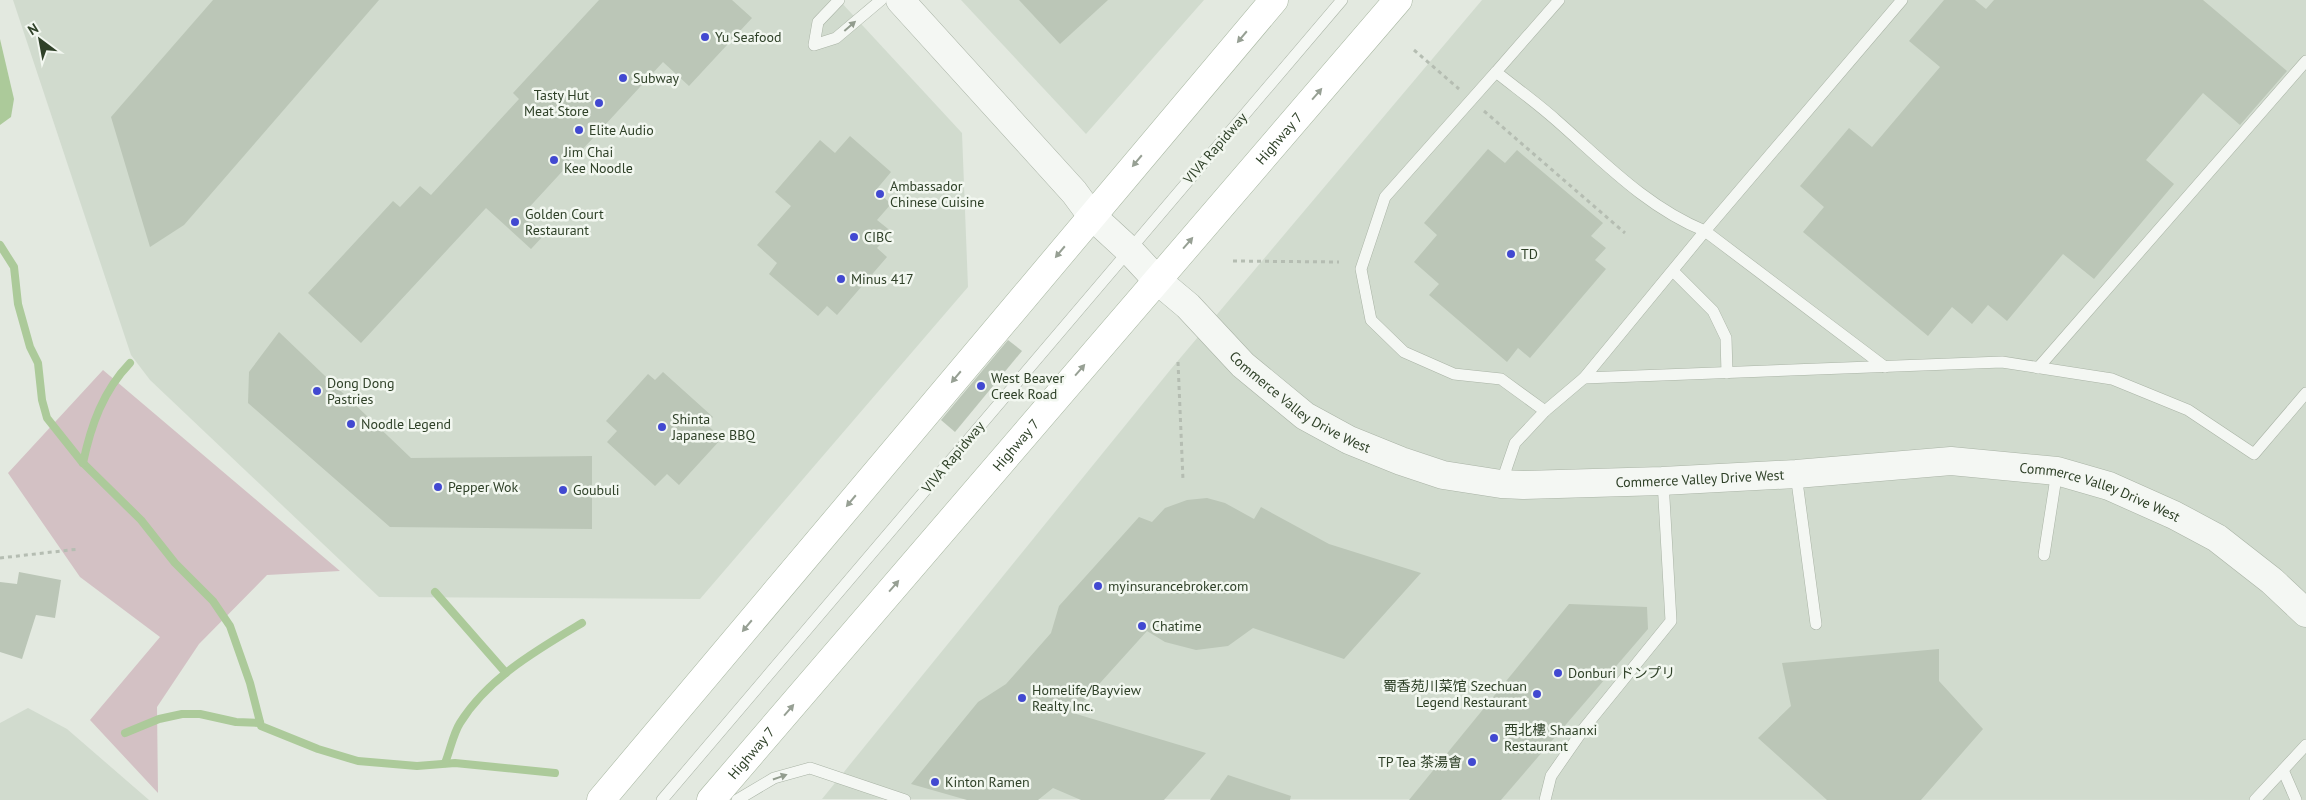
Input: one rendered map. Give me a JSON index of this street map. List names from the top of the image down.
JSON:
{
  "streets": {
    "main road": ["Highway 7"],
    "street": ["Commerce Valley Drive West"],
    "lane": ["VIVA Rapidway"]
  },
  "crossings": [
    ["Highway 7", "Commerce Valley Drive West"],
    ["VIVA Rapidway", "Commerce Valley Drive West"]
  ],
  "places": [
    "Yu Seafood",
    "Subway",
    "Tasty Hut Meat Store",
    "Elite Audio",
    "Jim Chai Kee Noodle",
    "Ambassador Chinese Cuisine",
    "Golden Court Restaurant",
    "CIBC",
    "TD",
    "Minus 417",
    "West Beaver Creek Road",
    "Dong Dong Pastries",
    "Noodle Legend",
    "Shinta Japanese BBQ",
    "Pepper Wok",
    "Goubuli",
    "myinsurancebroker.com",
    "Chatime",
    "Donburi ドンプリ",
    "蜀香苑川菜馆 Szechuan Legend Restaurant",
    "Homelife/Bayview Realty Inc.",
    "西北樓 Shaanxi Restaurant",
    "TP Tea 茶湯㑹",
    "Kinton Ramen"
  ],
  "north": "top left"
}
